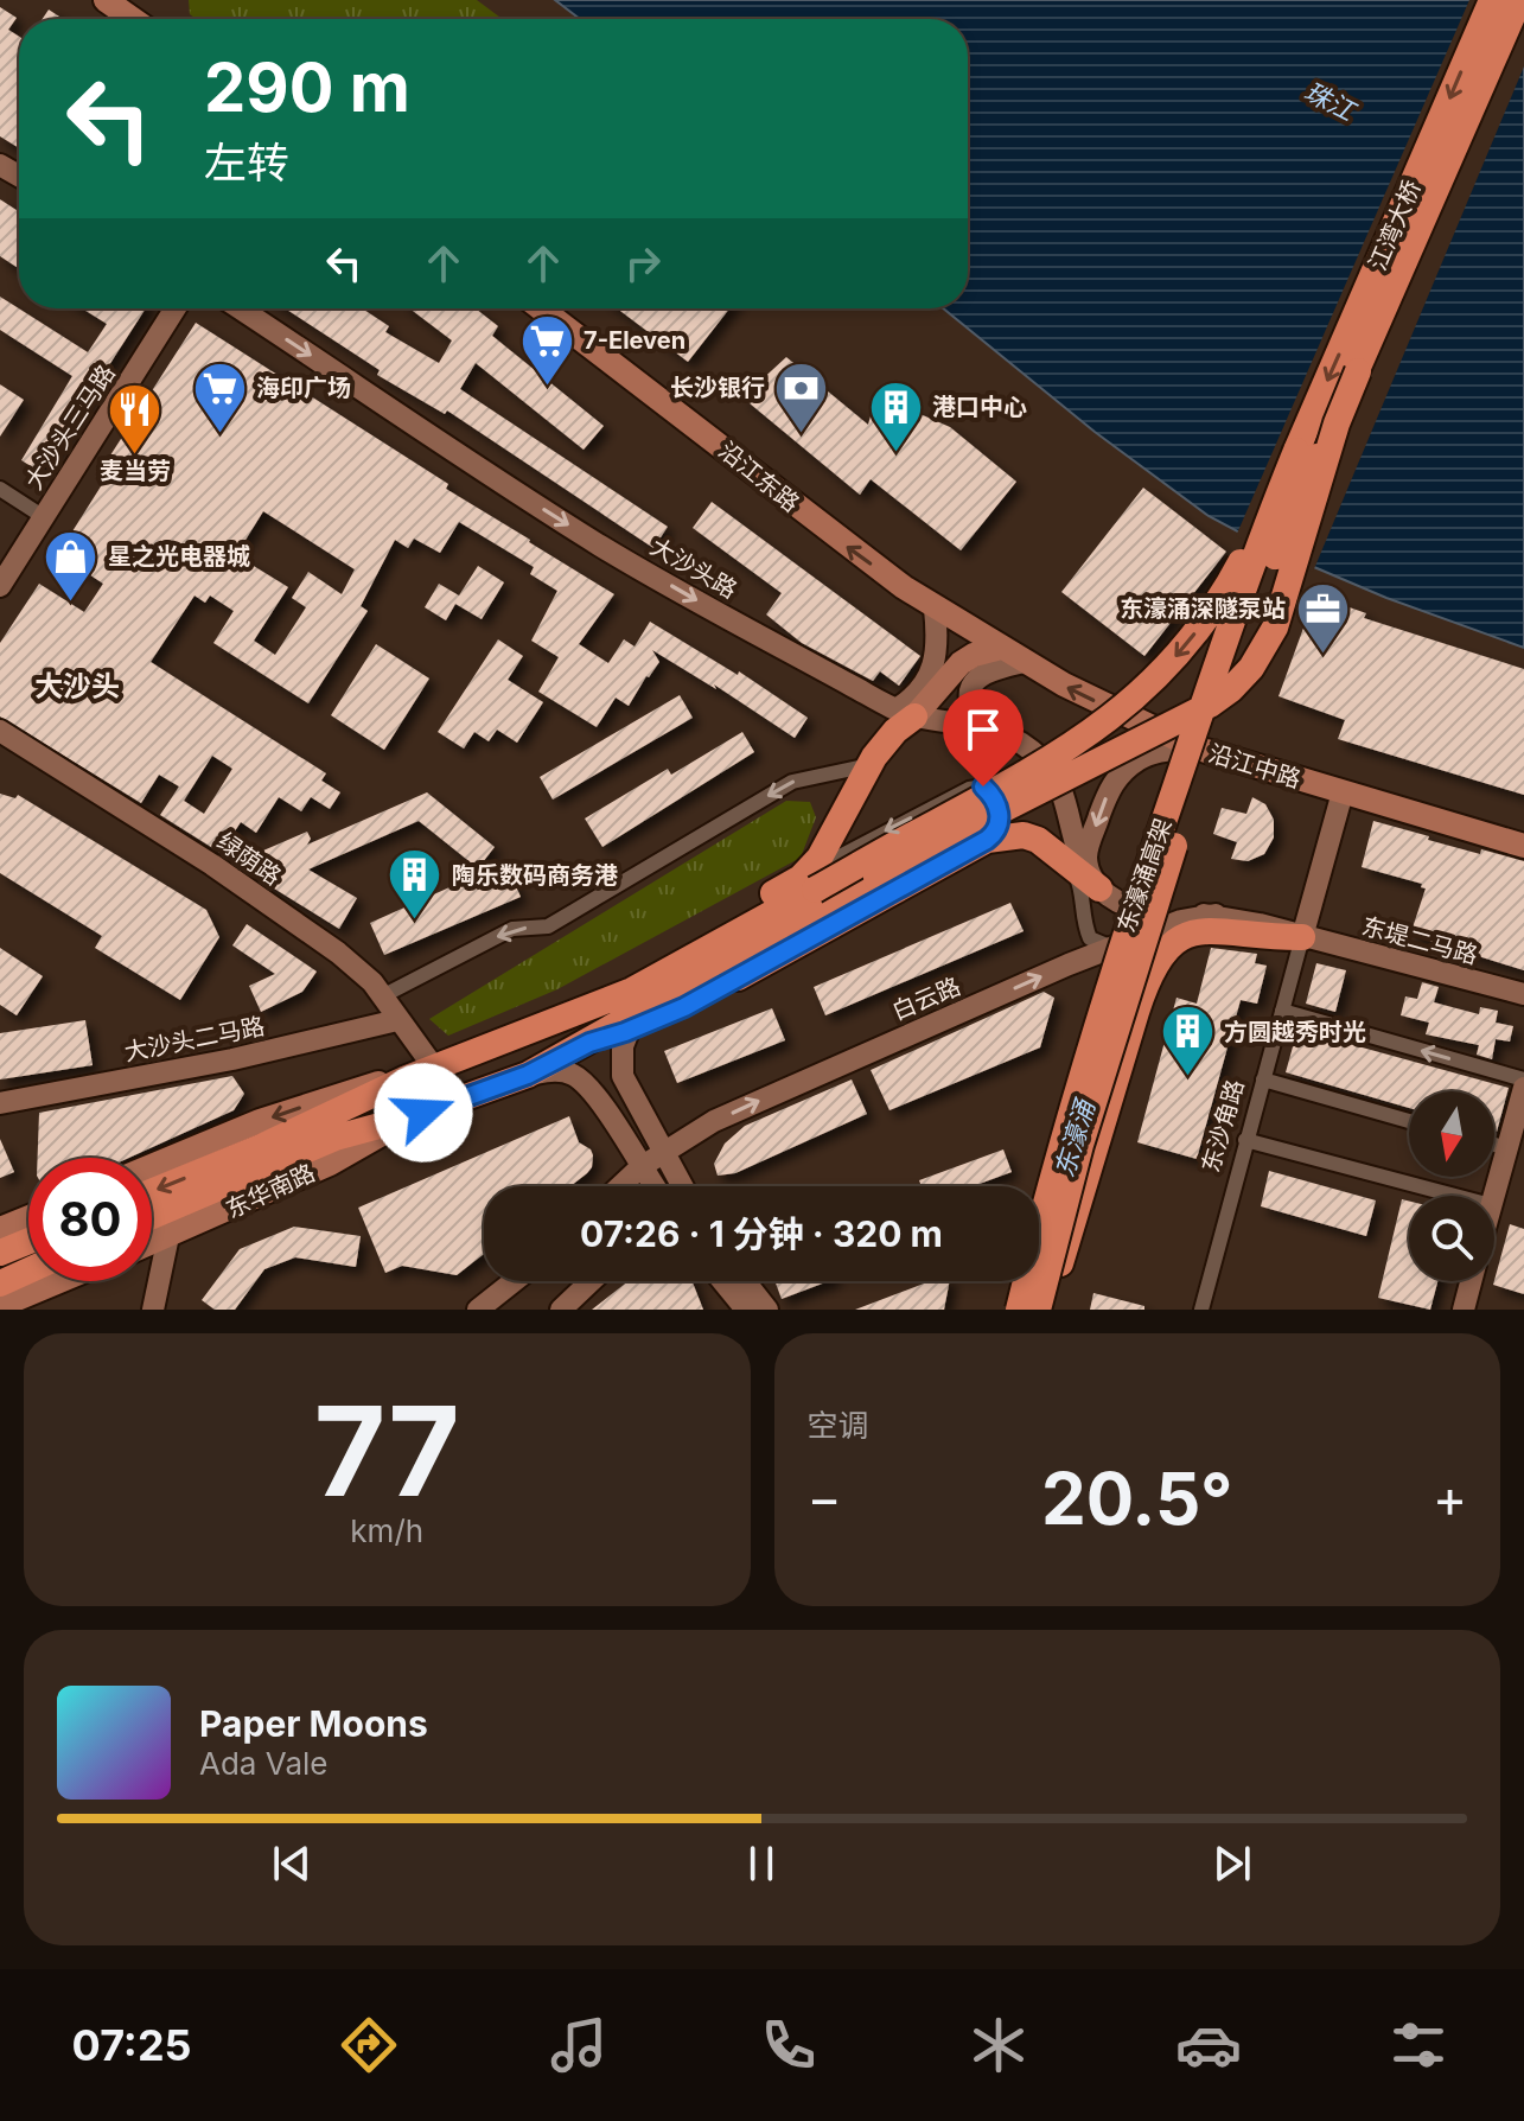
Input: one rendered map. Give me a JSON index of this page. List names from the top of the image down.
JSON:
{
  "streets": {
    "highway": ["江湾大桥", "东濠涌高架"],
    "main road": [
      "大沙头三马路",
      "沿江东路",
      "大沙头路",
      "沿江中路",
      "绿荫路",
      "东堤二马路",
      "白云路",
      "大沙头二马路",
      "东沙角路",
      "东华南路"
    ]
  },
  "crossings": [
    ["江湾大桥", "东濠涌高架"],
    ["沿江东路", "沿江中路"],
    ["大沙头路", "东堤二马路"],
    ["沿江中路", "东沙角路"],
    ["绿荫路", "大沙头二马路"],
    ["东堤二马路", "白云路"],
    ["东堤二马路", "东沙角路"]
  ],
  "one_way": ["沿江东路", "大沙头路", "白云路"],
  "districts": ["大沙头"],
  "water": ["珠江", "东濠涌"],
  "places": {
    "supermarket": ["7-Eleven", "海印广场"],
    "bank": ["长沙银行"],
    "building": ["港口中心", "陶乐数码商务港", "方圆越秀时光"],
    "restaurant": ["麦当劳"],
    "shop": ["星之光电器城"],
    "office": ["东濠涌深隧泵站"]
  },
  "north": "bottom",
  "page": {
    "turn": ["290 m", "左转"],
    "limit": "80",
    "trip": "07:26 · 1 分钟 · 320 m",
    "tile": [
      ["77", "km/h"],
      "空调"
    ],
    "heat": ["−", "20.5°", "+"],
    "song": ["Paper Moons", "Ada Vale"],
    "tabs": "07:25"
  }
}
